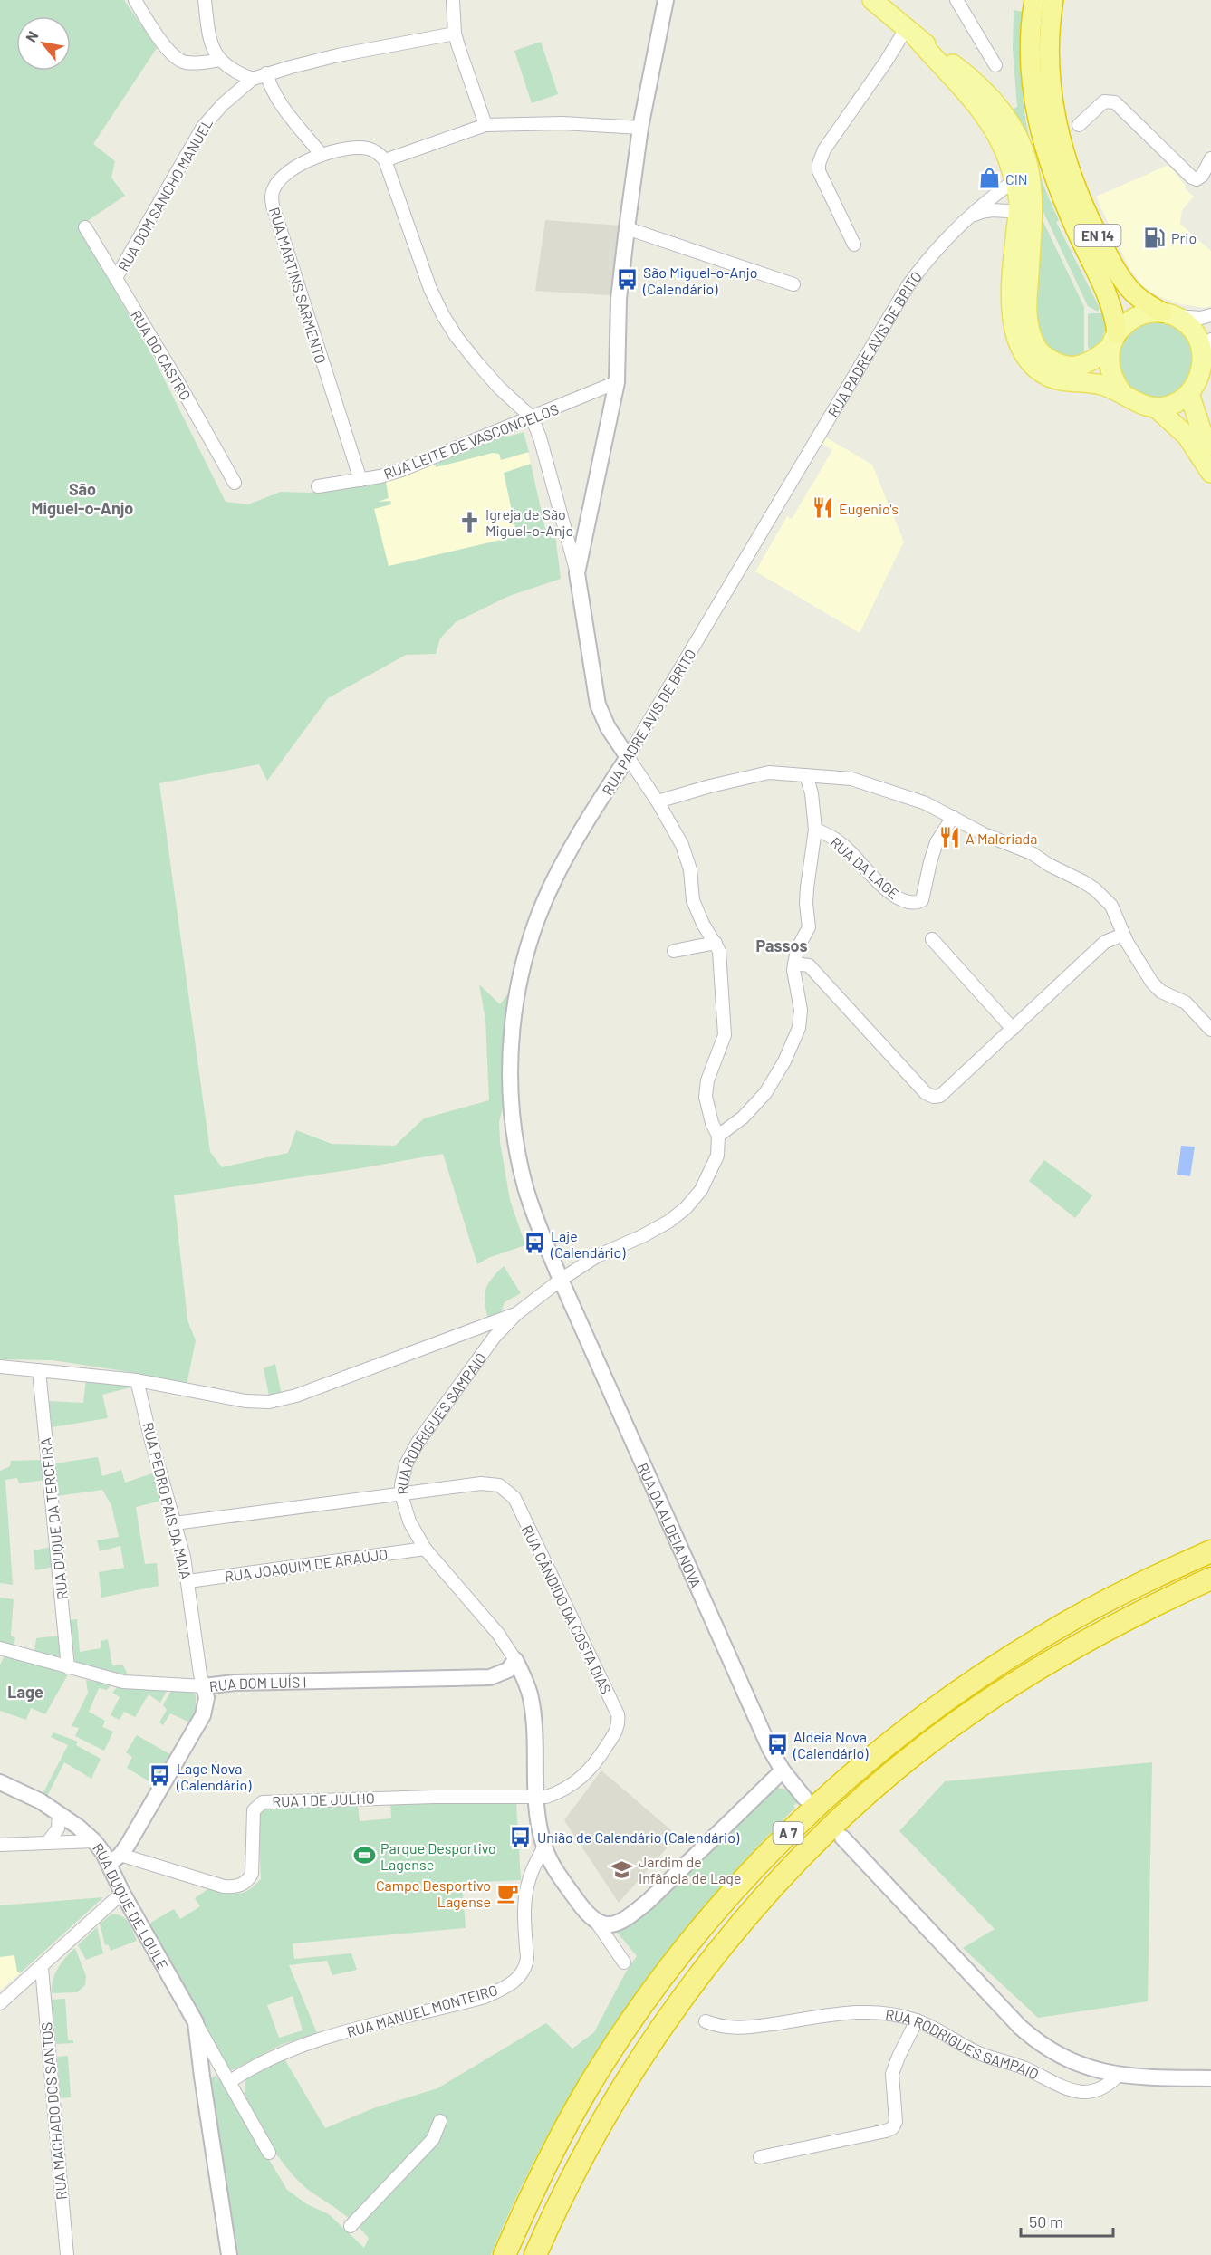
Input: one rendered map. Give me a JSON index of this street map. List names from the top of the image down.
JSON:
{
  "streets": {
    "highway": ["EN 14", "A 7"],
    "street": [
      "RUA DOM SANCHO MANUEL",
      "RUA MARTINS SARMENTO",
      "RUA PADRE AVIS DE BRITO",
      "RUA DO CASTRO",
      "RUA LEITE DE VASCONCELOS",
      "RUA DA LAGE",
      "RUA RODRIGUES SAMPAIO",
      "RUA PEDRO PAIS DA MAIA",
      "RUA DUQUE DA TERCEIRA",
      "RUA DA ALDEIA NOVA",
      "RUA JOAQUIM DE ARAÚJO",
      "RUA CÂNDIDO DA COSTA DIAS",
      "RUA DOM LUÍS I",
      "RUA 1 DE JULHO",
      "RUA DUQUE DE LOULÉ",
      "RUA MANUEL MONTEIRO",
      "RUA MACHADO DOS SANTOS"
    ]
  },
  "crossings": [
    ["RUA DOM SANCHO MANUEL", "RUA DO CASTRO"],
    ["RUA MARTINS SARMENTO", "RUA LEITE DE VASCONCELOS"],
    ["RUA PADRE AVIS DE BRITO", "RUA RODRIGUES SAMPAIO"],
    ["RUA PADRE AVIS DE BRITO", "RUA DA ALDEIA NOVA"],
    ["RUA RODRIGUES SAMPAIO", "RUA DA ALDEIA NOVA"],
    ["RUA RODRIGUES SAMPAIO", "RUA JOAQUIM DE ARAÚJO"],
    ["RUA RODRIGUES SAMPAIO", "RUA CÂNDIDO DA COSTA DIAS"],
    ["RUA RODRIGUES SAMPAIO", "RUA DOM LUÍS I"],
    ["RUA RODRIGUES SAMPAIO", "RUA 1 DE JULHO"],
    ["RUA RODRIGUES SAMPAIO", "RUA MANUEL MONTEIRO"],
    ["RUA PEDRO PAIS DA MAIA", "RUA JOAQUIM DE ARAÚJO"],
    ["RUA PEDRO PAIS DA MAIA", "RUA CÂNDIDO DA COSTA DIAS"],
    ["RUA PEDRO PAIS DA MAIA", "RUA DOM LUÍS I"],
    ["RUA DUQUE DA TERCEIRA", "RUA DOM LUÍS I"],
    ["RUA CÂNDIDO DA COSTA DIAS", "RUA 1 DE JULHO"],
    ["RUA 1 DE JULHO", "RUA DUQUE DE LOULÉ"],
    ["RUA DUQUE DE LOULÉ", "RUA MANUEL MONTEIRO"]
  ],
  "districts": ["São Miguel-o-Anjo", "Passos", "Lage"],
  "places": {
    "shop": ["CIN"],
    "fuel station": ["Prio"],
    "bus stop": [
      "São Miguel-o-Anjo (Calendário)",
      "Laje (Calendário)",
      "Aldeia Nova (Calendário)",
      "Lage Nova (Calendário)",
      "União de Calendário (Calendário)"
    ],
    "restaurant": ["Eugenio's", "A Malcriada"],
    "church": ["Igreja de São Miguel-o-Anjo"],
    "sports": ["Parque Desportivo Lagense"],
    "school or university": ["Jardim de Infância de Lage"],
    "cafe": ["Campo Desportivo Lagense"]
  },
  "scale_bar": "50 m",
  "north": "top left"
}
